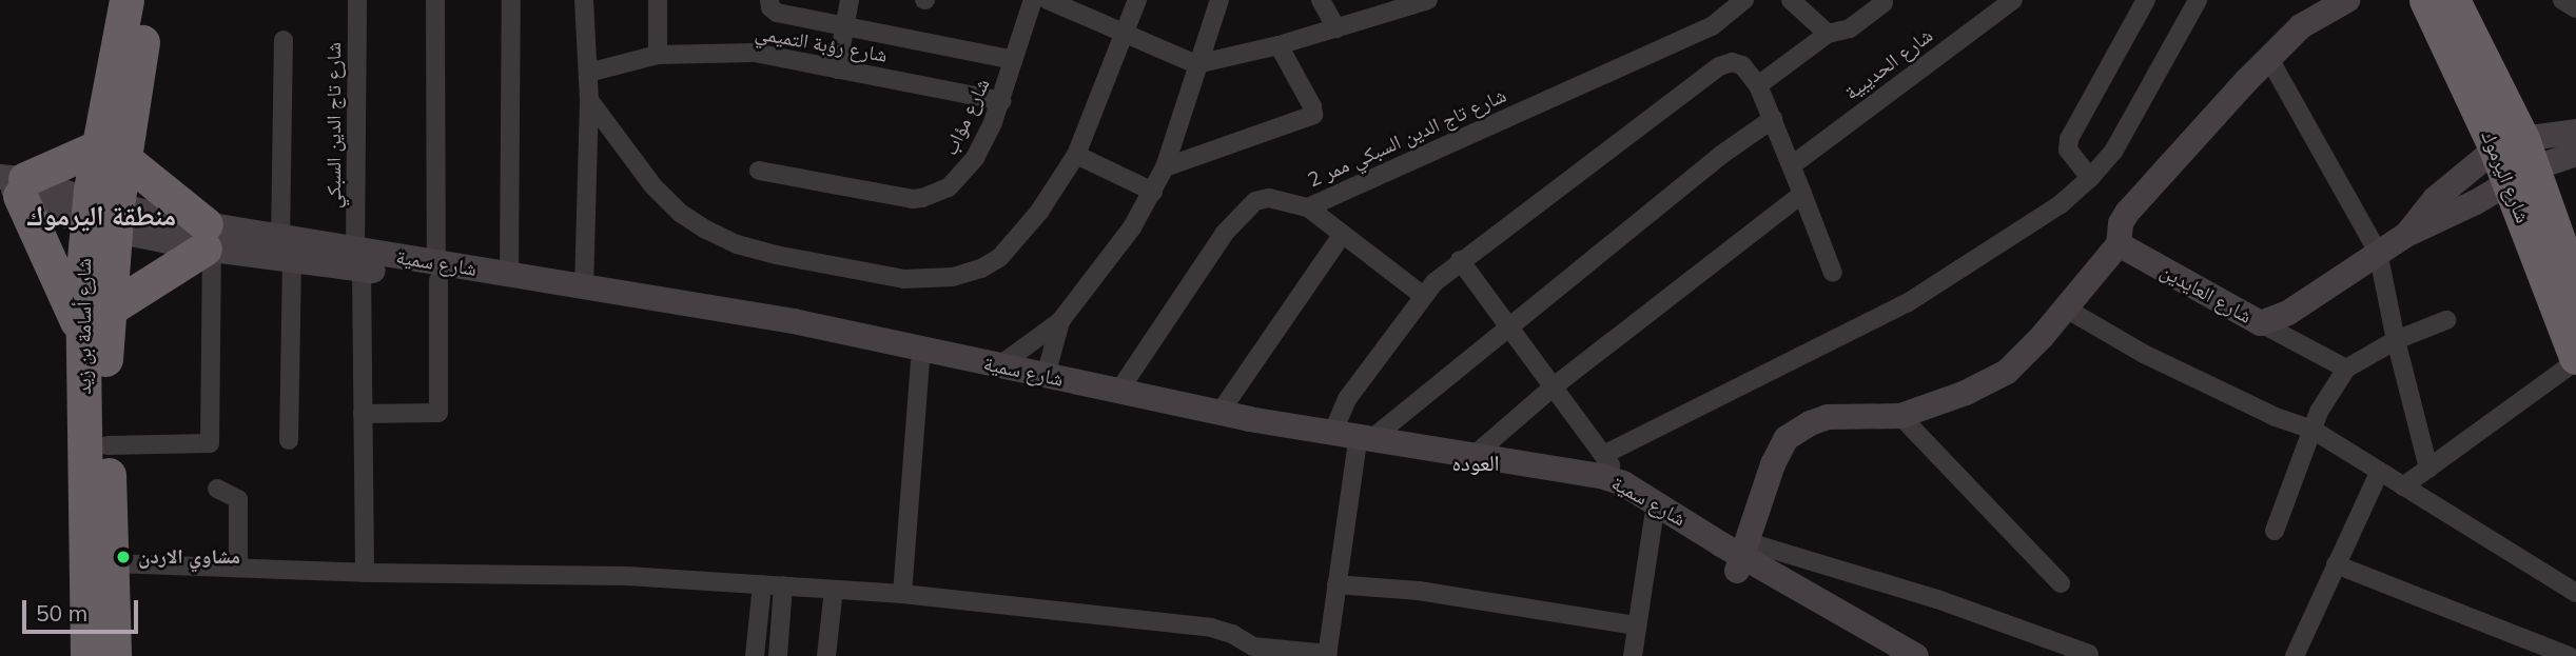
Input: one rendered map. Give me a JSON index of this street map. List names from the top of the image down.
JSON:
{
  "streets": {
    "highway": ["شارع اليرموك", "شارع أسامة بن زيد"],
    "street": [
      "شارع رؤبة التميمي",
      "شارع الحديبية",
      "شارع مؤاب",
      "شارع تاج الدين السبكي",
      "شارع تاج الدين السبكي ممر 2",
      "شارع سمية",
      "شارع العايدين"
    ]
  },
  "crossings": [
    ["شارع رؤبة التميمي", "شارع مؤاب"],
    ["شارع تاج الدين السبكي", "شارع سمية"],
    ["شارع تاج الدين السبكي ممر 2", "شارع سمية"],
    ["شارع اليرموك", "شارع العايدين"],
    ["شارع سمية", "شارع أسامة بن زيد"]
  ],
  "districts": ["منطقة اليرموك", "العوده"],
  "places": ["مشاوي الاردن"],
  "scale_bar": "50 m"
}
